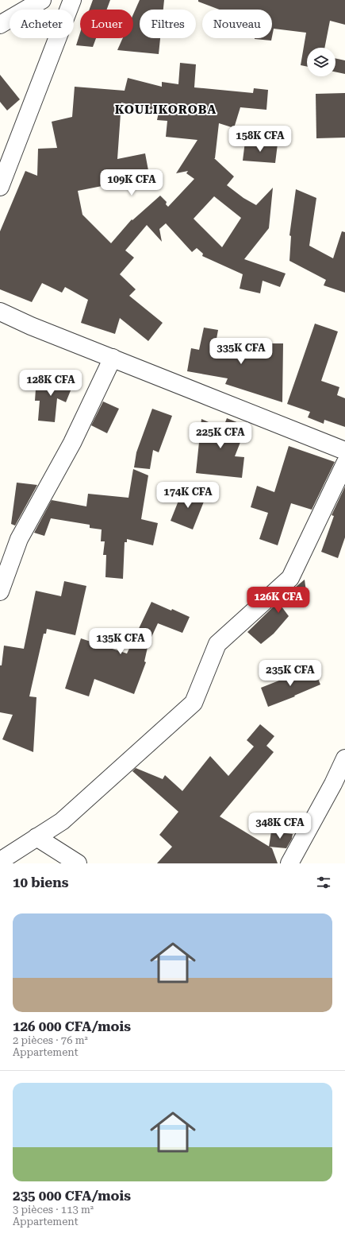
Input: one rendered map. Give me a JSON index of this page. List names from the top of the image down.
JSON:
{
  "districts": ["KOULIKOROBA"],
  "page": {
    "chip": [
      "Acheter",
      "Louer",
      "Filtres",
      "Nouveau"
    ],
    "price": [
      "158K CFA",
      "109K CFA",
      "335K CFA",
      "128K CFA",
      "225K CFA",
      "174K CFA",
      "126K CFA",
      "135K CFA",
      "235K CFA",
      "348K CFA"
    ],
    "heading": "10 biens",
    "list": [
      {
        "name": "126 000 CFA/mois",
        "note": "2 pièces · 76 m² · Appartement"
      },
      {
        "name": "235 000 CFA/mois",
        "note": "3 pièces · 113 m² · Appartement"
      }
    ]
  }
}
